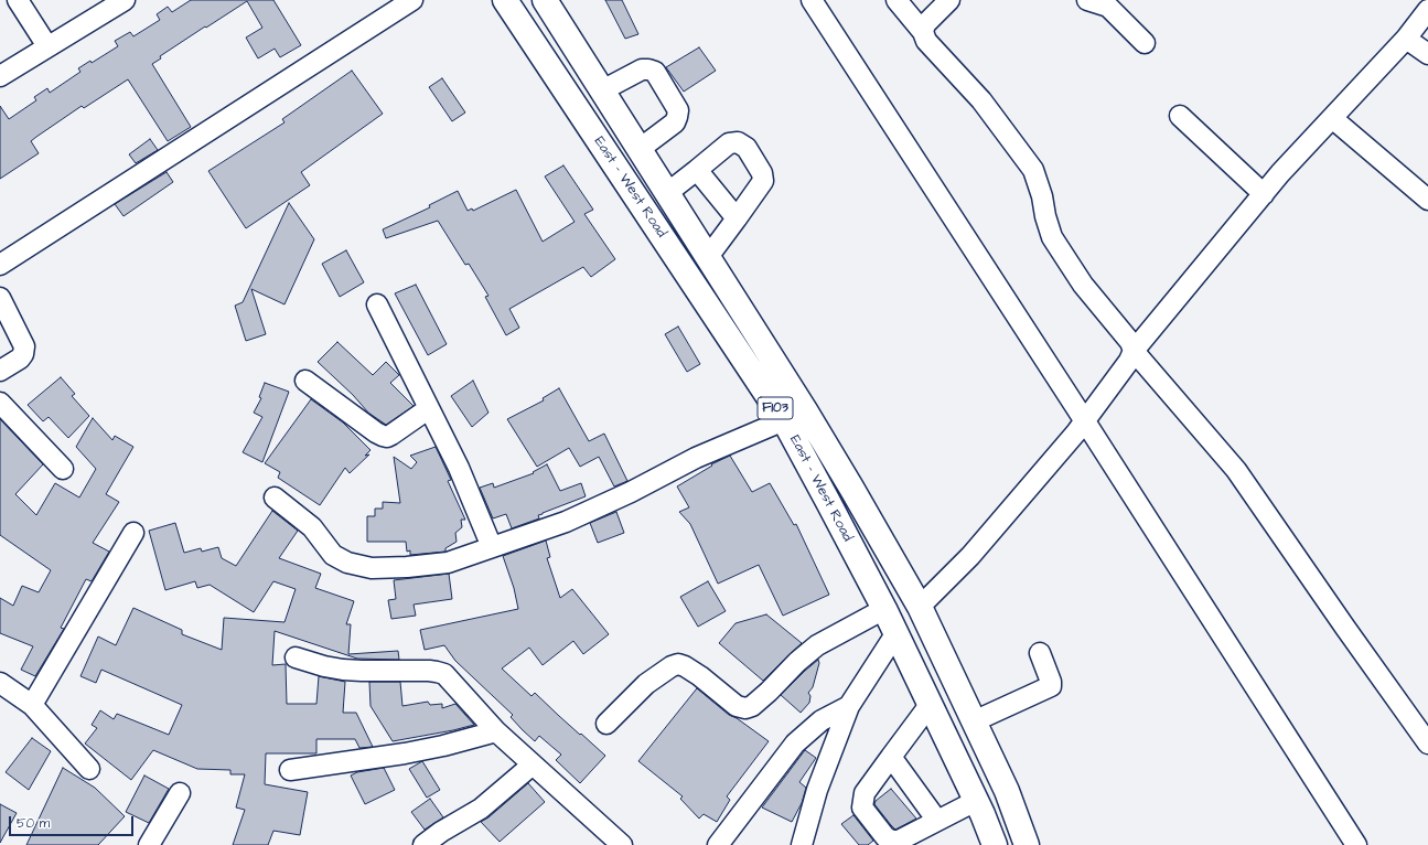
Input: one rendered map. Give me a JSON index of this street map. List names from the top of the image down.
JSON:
{
  "streets": {
    "main road": ["East - West Road", "F103"]
  },
  "scale_bar": "50 m"
}
